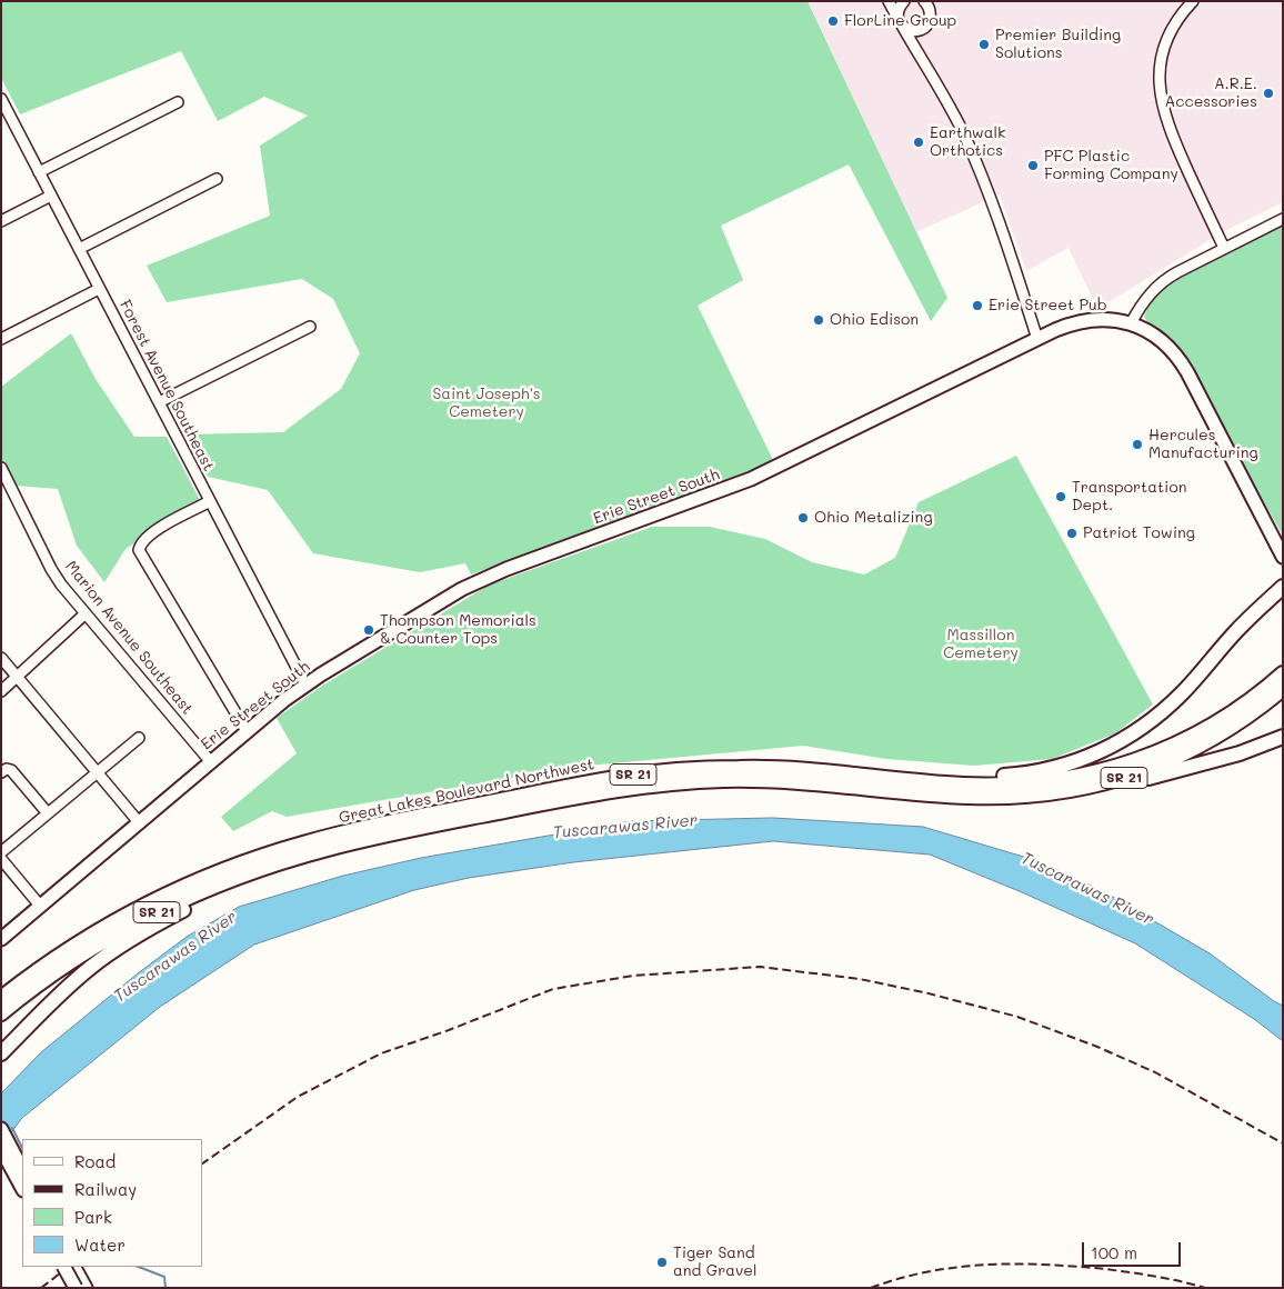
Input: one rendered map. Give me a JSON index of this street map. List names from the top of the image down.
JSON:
{
  "streets": {
    "highway": ["SR 21", "Great Lakes Boulevard Northwest"],
    "main road": ["Erie Street South"],
    "street": ["Forest Avenue Southeast", "Marion Avenue Southeast"]
  },
  "crossings": [
    ["Forest Avenue Southeast", "Erie Street South"],
    ["Erie Street South", "Marion Avenue Southeast"]
  ],
  "water": ["Tuscarawas River"],
  "parks": ["Saint Joseph's Cemetery", "Massillon Cemetery"],
  "places": [
    "FlorLine Group",
    "Premier Building Solutions",
    "A.R.E. Accessories",
    "Earthwalk Orthotics",
    "PFC Plastic Forming Company",
    "Erie Street Pub",
    "Ohio Edison",
    "Hercules Manufacturing",
    "Transportation Dept.",
    "Ohio Metalizing",
    "Patriot Towing",
    "Thompson Memorials & Counter Tops",
    "Tiger Sand and Gravel"
  ],
  "legend": [
    "Road",
    "Railway",
    "Park",
    "Water"
  ],
  "scale_bar": "100 m"
}
